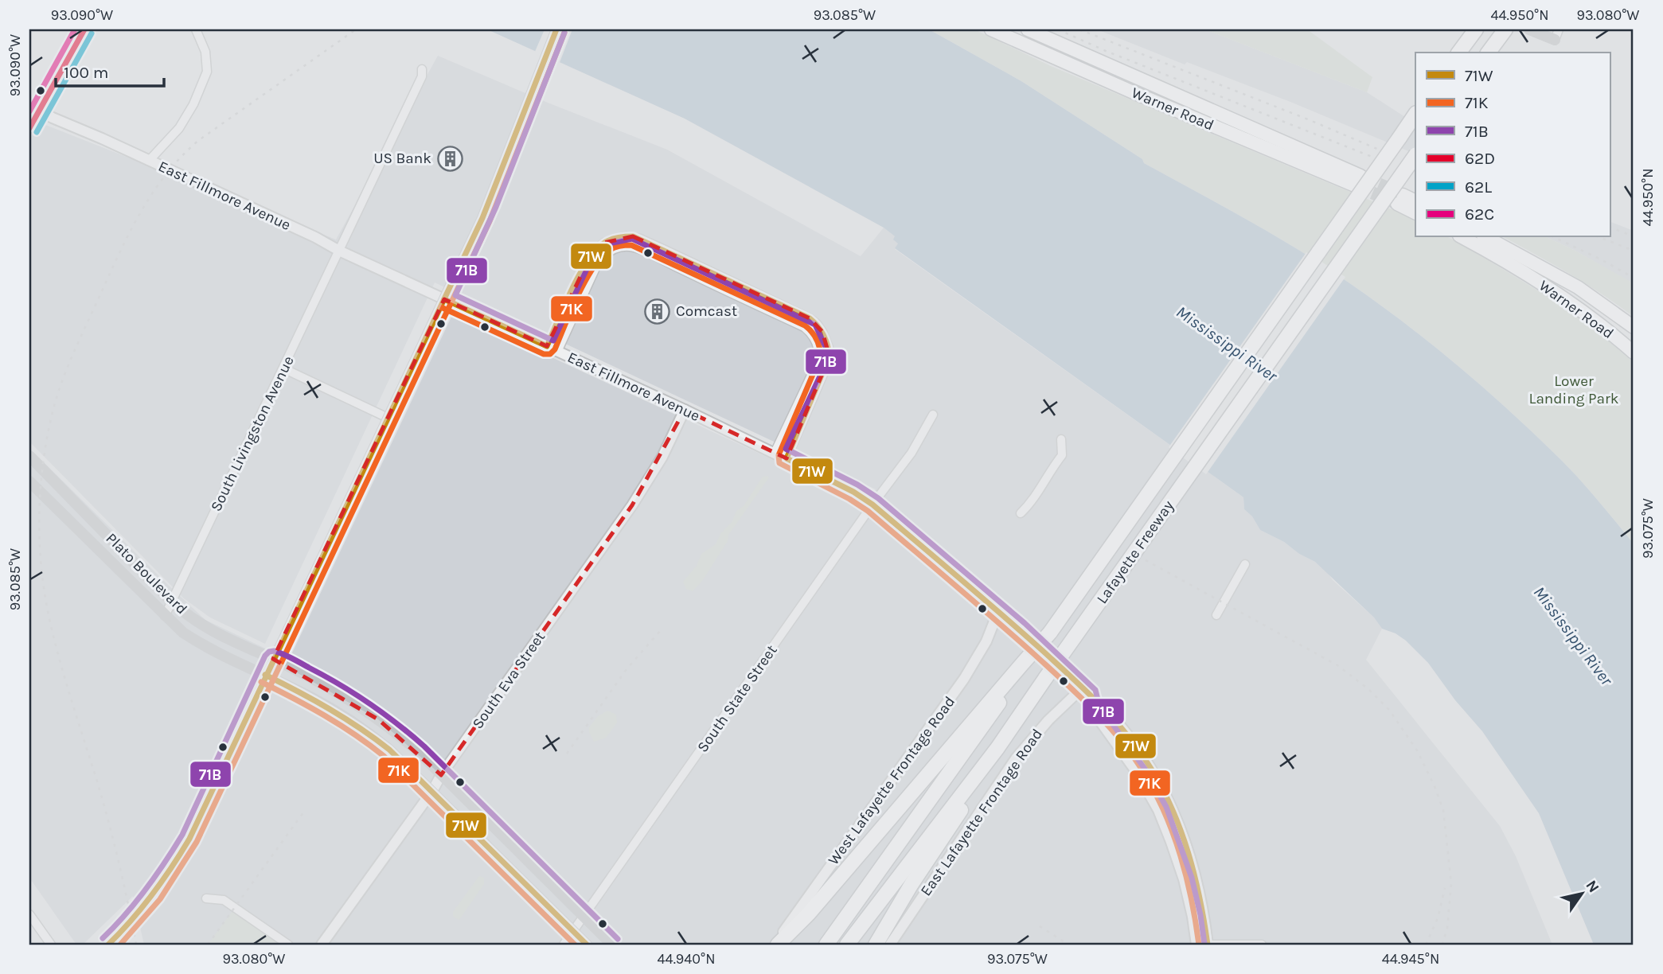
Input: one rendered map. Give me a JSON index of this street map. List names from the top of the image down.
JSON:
{
  "streets": {
    "highway": ["Warner Road", "Lafayette Freeway"],
    "main road": ["Plato Boulevard"],
    "street": [
      "East Fillmore Avenue",
      "South Livingston Avenue",
      "South Eva Street",
      "South State Street",
      "West Lafayette Frontage Road",
      "East Lafayette Frontage Road"
    ]
  },
  "crossings": [
    ["East Fillmore Avenue", "South Livingston Avenue"],
    ["East Fillmore Avenue", "South Eva Street"],
    ["East Fillmore Avenue", "South State Street"],
    ["East Fillmore Avenue", "West Lafayette Frontage Road"],
    ["East Fillmore Avenue", "East Lafayette Frontage Road"],
    ["South Livingston Avenue", "Plato Boulevard"],
    ["Plato Boulevard", "South Eva Street"],
    ["Plato Boulevard", "South State Street"]
  ],
  "water": ["Mississippi River"],
  "parks": ["Lower Landing Park"],
  "places": {
    "building": ["US Bank", "Comcast"]
  },
  "lines": [
    "transit line 71W",
    "transit line 62D",
    "transit line 62C",
    "transit line 71K",
    "transit line 71B",
    "transit line 62L"
  ],
  "legend": [
    "71W",
    "71K",
    "71B",
    "62D",
    "62L",
    "62C"
  ],
  "scale_bar": "100 m",
  "north": "top right",
  "coordinates": [
    "93.090°W",
    "93.085°W",
    "44.950°N",
    "93.080°W",
    "93.075°W",
    "44.940°N",
    "44.945°N"
  ]
}
